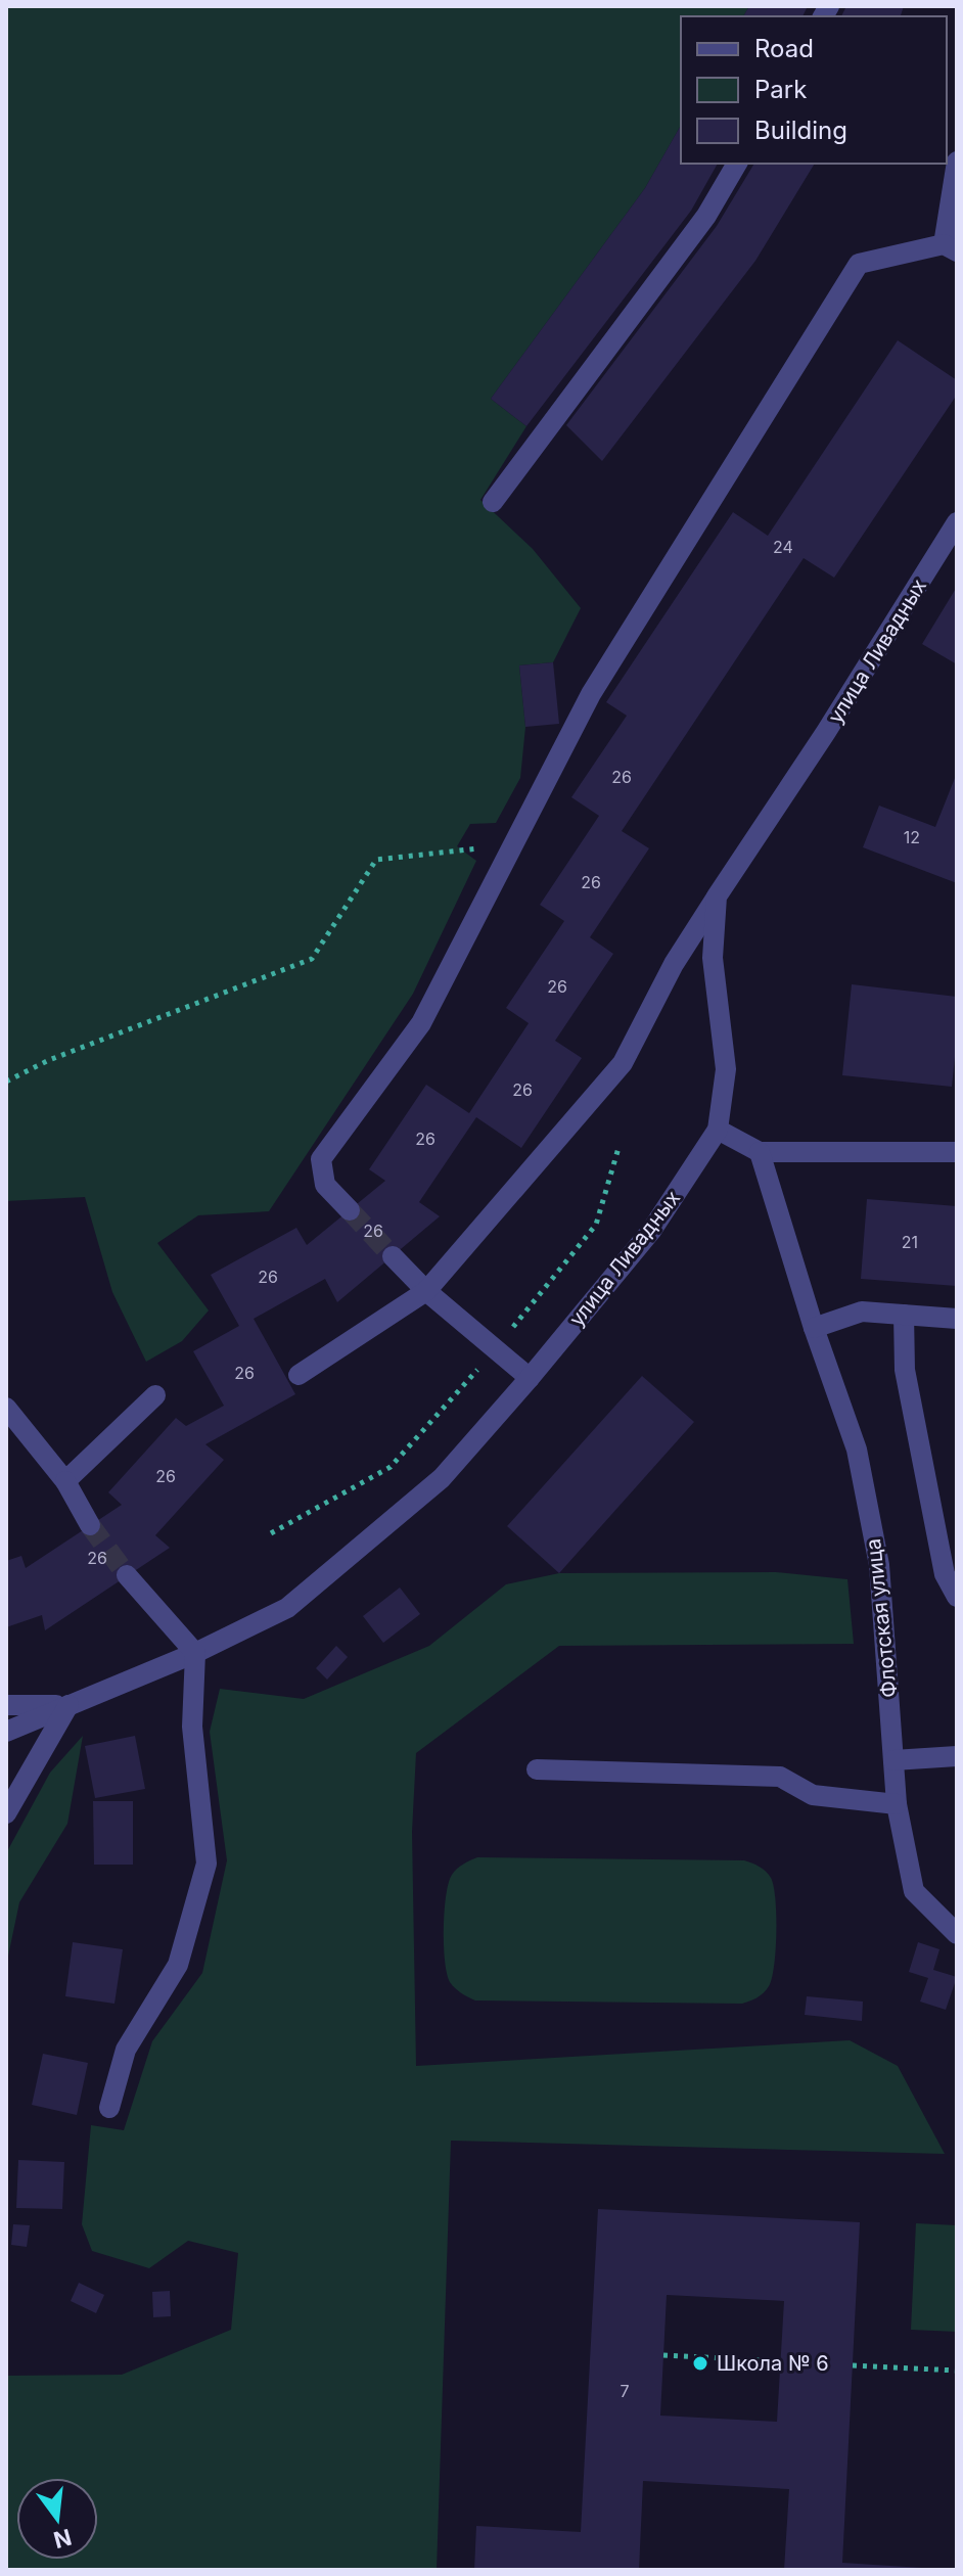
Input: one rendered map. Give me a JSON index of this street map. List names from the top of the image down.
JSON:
{
  "streets": {
    "street": ["улица Ливадных", "Флотская улица"]
  },
  "places": ["Школа № 6"],
  "house_numbers": [
    "24",
    "26",
    "12",
    "26",
    "26",
    "26",
    "26",
    "26",
    "21",
    "26",
    "26",
    "26",
    "26",
    "7"
  ],
  "legend": ["Road", "Park", "Building"],
  "north": "bottom"
}
